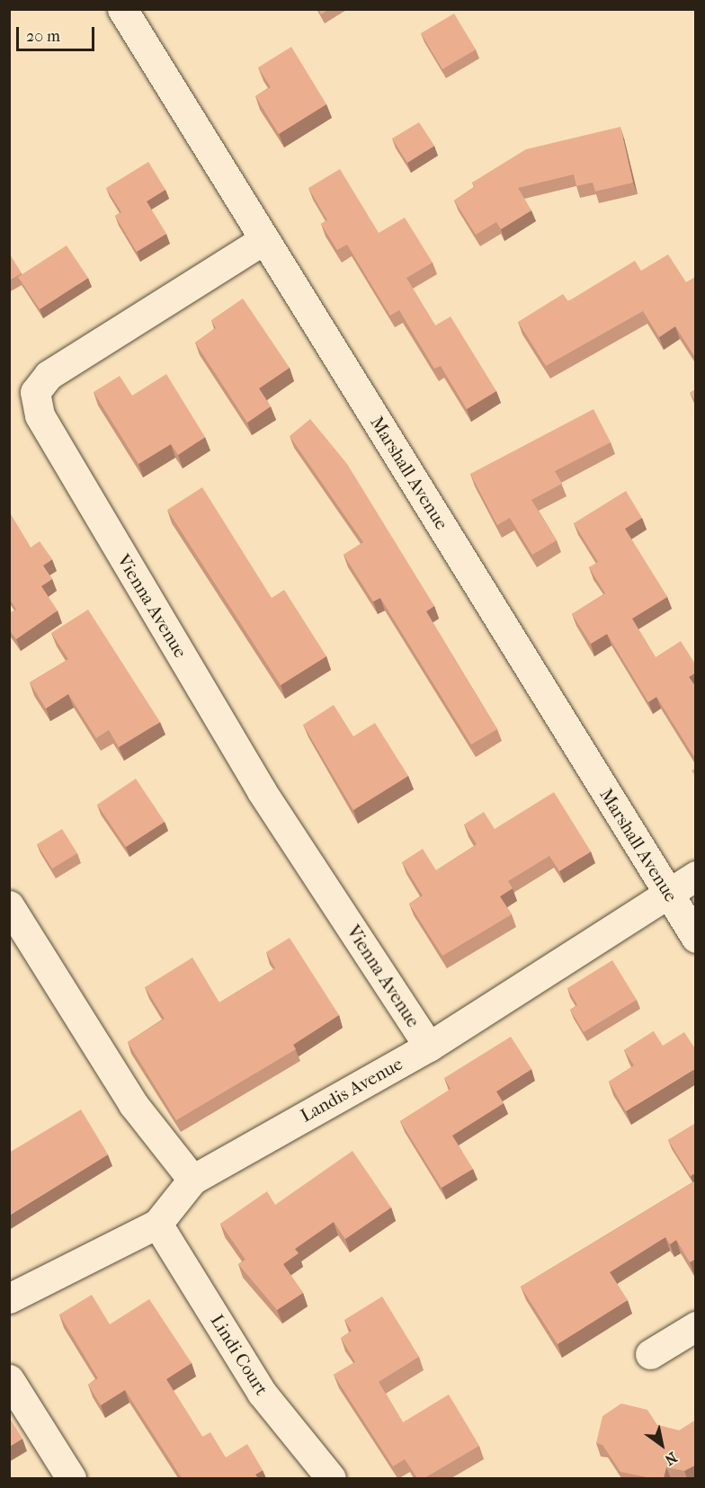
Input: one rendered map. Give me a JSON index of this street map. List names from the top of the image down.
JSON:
{
  "streets": {
    "street": [
      "Marshall Avenue",
      "Vienna Avenue",
      "Landis Avenue",
      "Lindi Court"
    ]
  },
  "crossings": [
    ["Marshall Avenue", "Vienna Avenue"],
    ["Marshall Avenue", "Landis Avenue"],
    ["Vienna Avenue", "Landis Avenue"],
    ["Landis Avenue", "Lindi Court"]
  ],
  "scale_bar": "20 m",
  "north": "bottom right"
}
